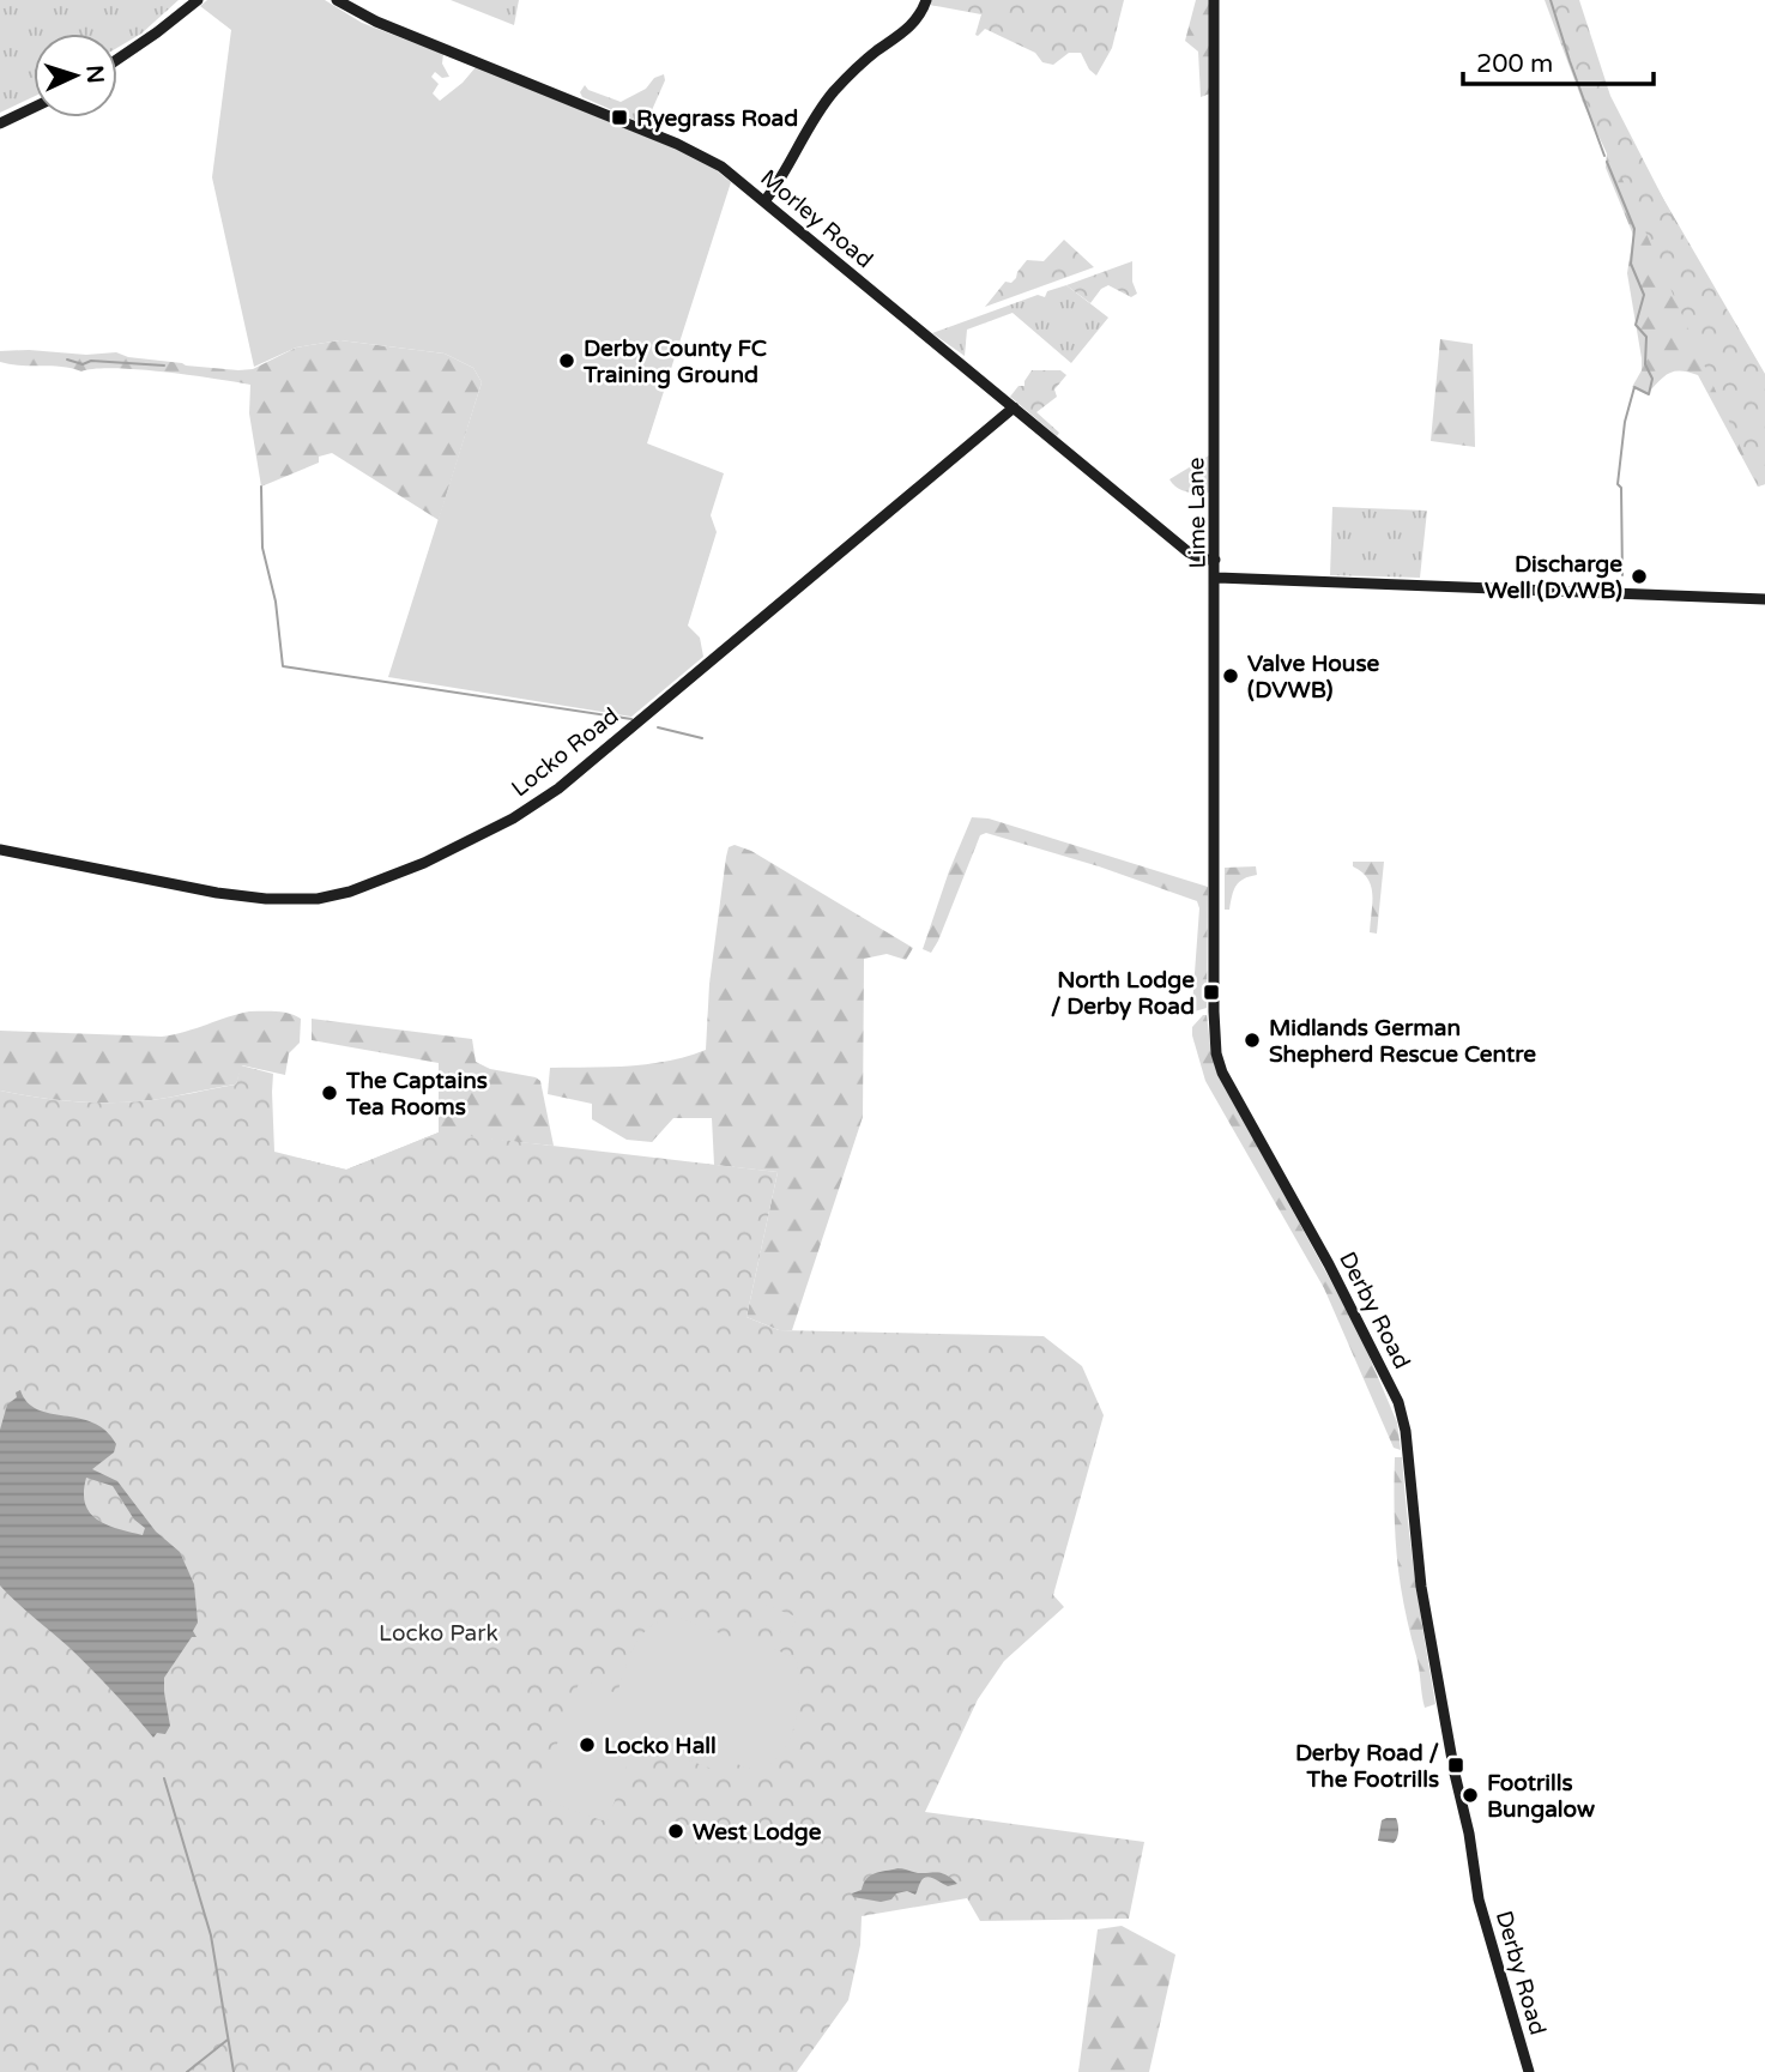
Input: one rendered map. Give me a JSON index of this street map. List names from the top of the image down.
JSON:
{
  "streets": {
    "street": [
      "Morley Road",
      "Lime Lane",
      "Locko Road",
      "Derby Road"
    ]
  },
  "crossings": [
    ["Morley Road", "Lime Lane"],
    ["Morley Road", "Locko Road"],
    ["Lime Lane", "Derby Road"]
  ],
  "parks": ["Locko Park"],
  "places": {
    "transit": ["Ryegrass Road", "North Lodge / Derby Road", "Derby Road / The Footrills"],
    "other": [
      "Derby County FC Training Ground",
      "Discharge Well (DVWB)",
      "Valve House (DVWB)",
      "Midlands German Shepherd Rescue Centre",
      "The Captains Tea Rooms",
      "Locko Hall",
      "Footrills Bungalow",
      "West Lodge"
    ]
  },
  "scale_bar": "200 m",
  "north": "right"
}
